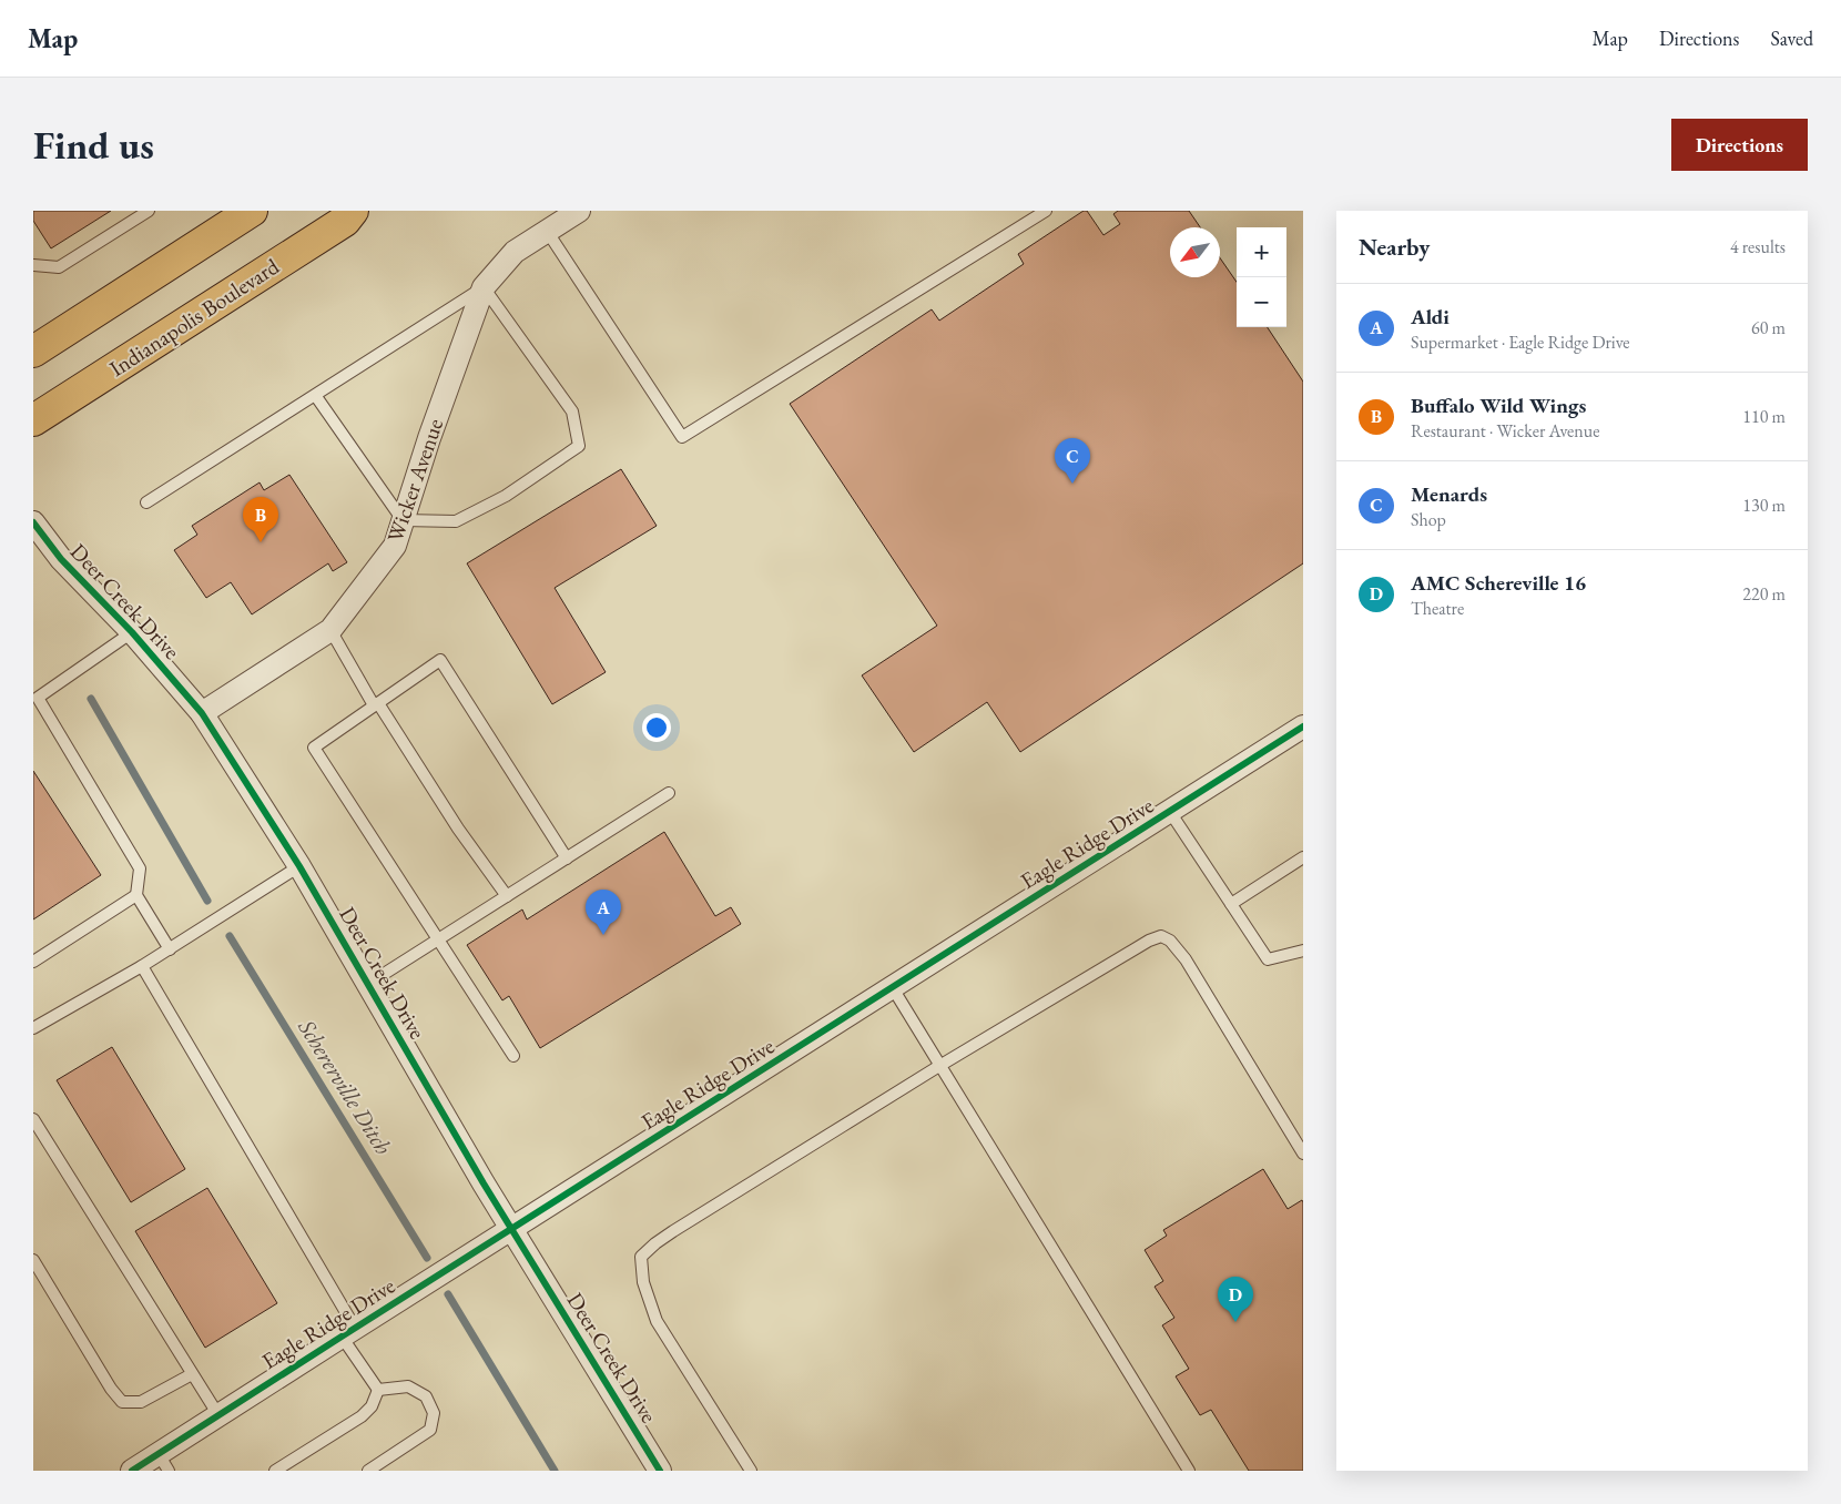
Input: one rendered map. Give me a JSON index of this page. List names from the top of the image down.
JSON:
{
  "streets": {
    "highway": ["Indianapolis Boulevard"],
    "street": ["Wicker Avenue", "Deer Creek Drive", "Eagle Ridge Drive"]
  },
  "crossings": [
    ["Wicker Avenue", "Deer Creek Drive"],
    ["Deer Creek Drive", "Eagle Ridge Drive"]
  ],
  "water": ["Schererville Ditch"],
  "north": "bottom left",
  "page": {
    "header": "Map",
    "nav": ["Map", "Directions", "Saved"],
    "buttons": "Directions",
    "title": "Find us",
    "heading": ["Nearby", "4 results"],
    "map_buttons": ["+", "−"],
    "list": [
      {
        "mark": "A",
        "name": "Aldi",
        "note": "Supermarket · Eagle Ridge Drive",
        "value": "60 m"
      },
      {
        "mark": "B",
        "name": "Buffalo Wild Wings",
        "note": "Restaurant · Wicker Avenue",
        "value": "110 m"
      },
      {
        "mark": "C",
        "name": "Menards",
        "note": "Shop",
        "value": "130 m"
      },
      {
        "mark": "D",
        "name": "AMC Schereville 16",
        "note": "Theatre",
        "value": "220 m"
      }
    ],
    "pins": [
      "C",
      "B",
      "A",
      "D"
    ]
  }
}
